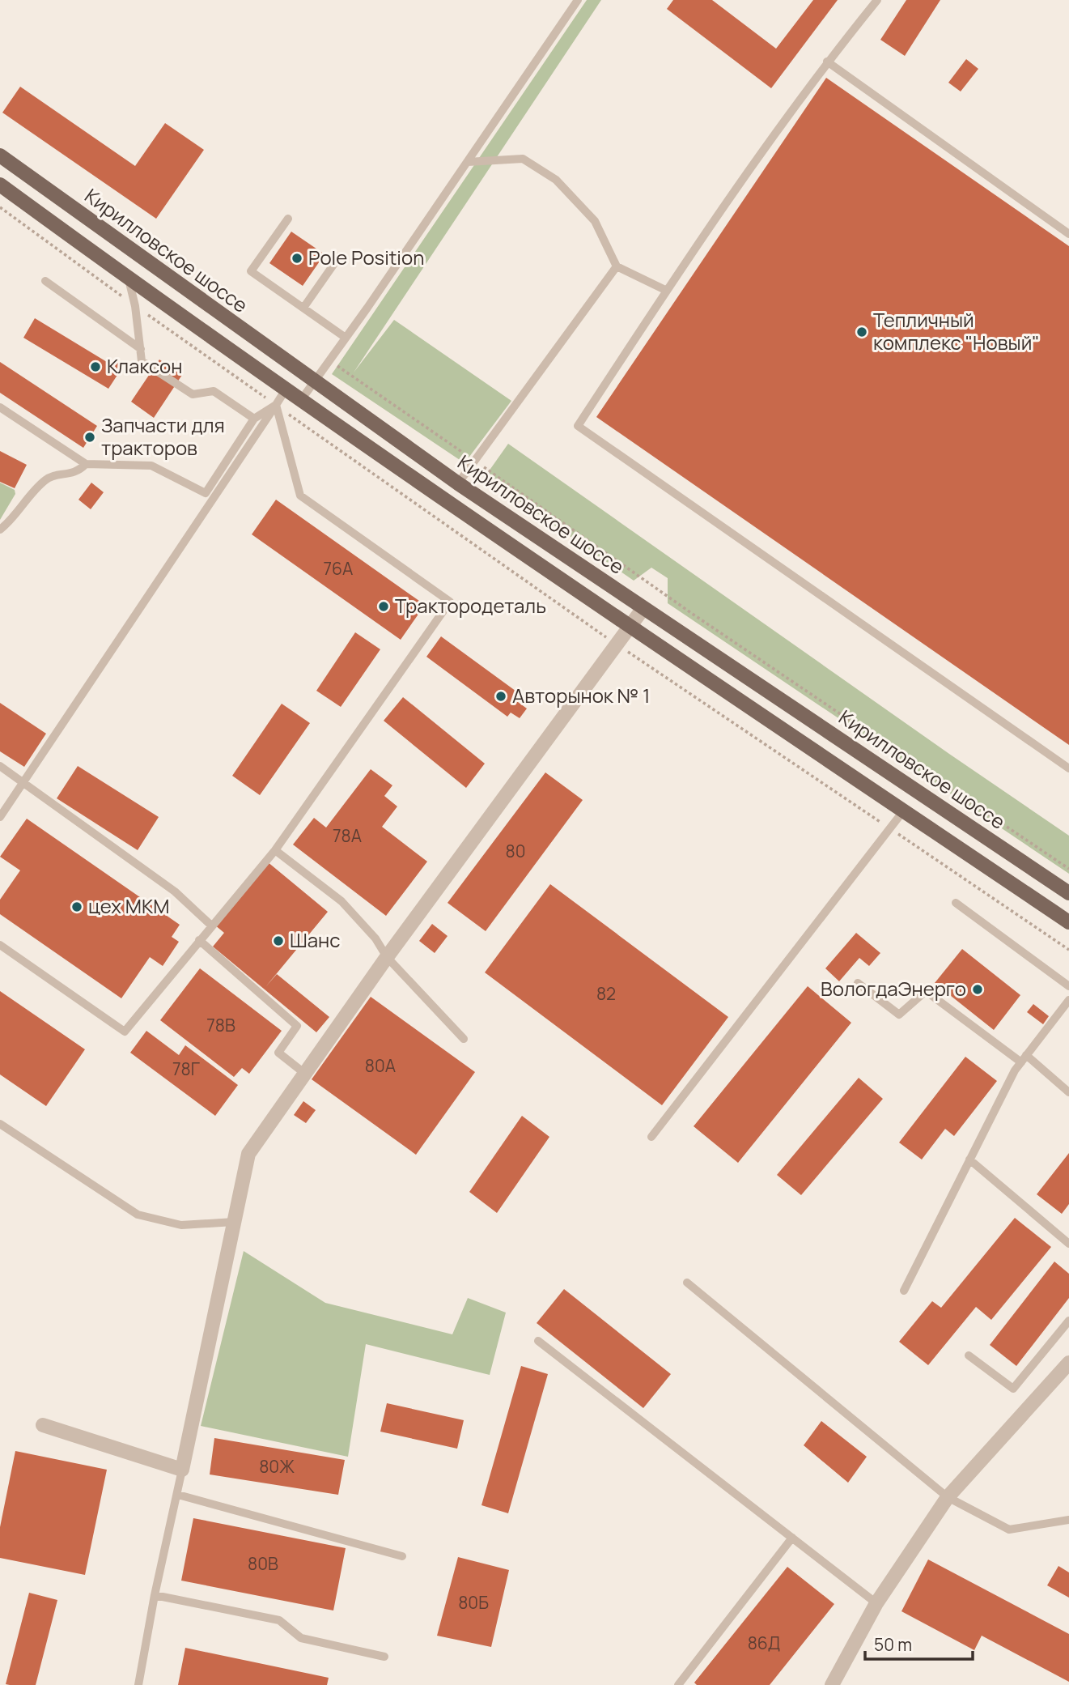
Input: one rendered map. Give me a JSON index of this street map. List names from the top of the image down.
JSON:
{
  "streets": {
    "main road": ["Кирилловское шоссе"]
  },
  "places": [
    "Pole Position",
    "Тепличный комплекс \"Новый\"",
    "Клаксон",
    "Запчасти для тракторов",
    "Трактородеталь",
    "Авторынок № 1",
    "цех МКМ",
    "Шанс",
    "ВологдаЭнерго"
  ],
  "house_numbers": [
    "76А",
    "78А",
    "80",
    "82",
    "78В",
    "80А",
    "78Г",
    "80Ж",
    "80В",
    "80Б",
    "86Д"
  ],
  "scale_bar": "50 m"
}
